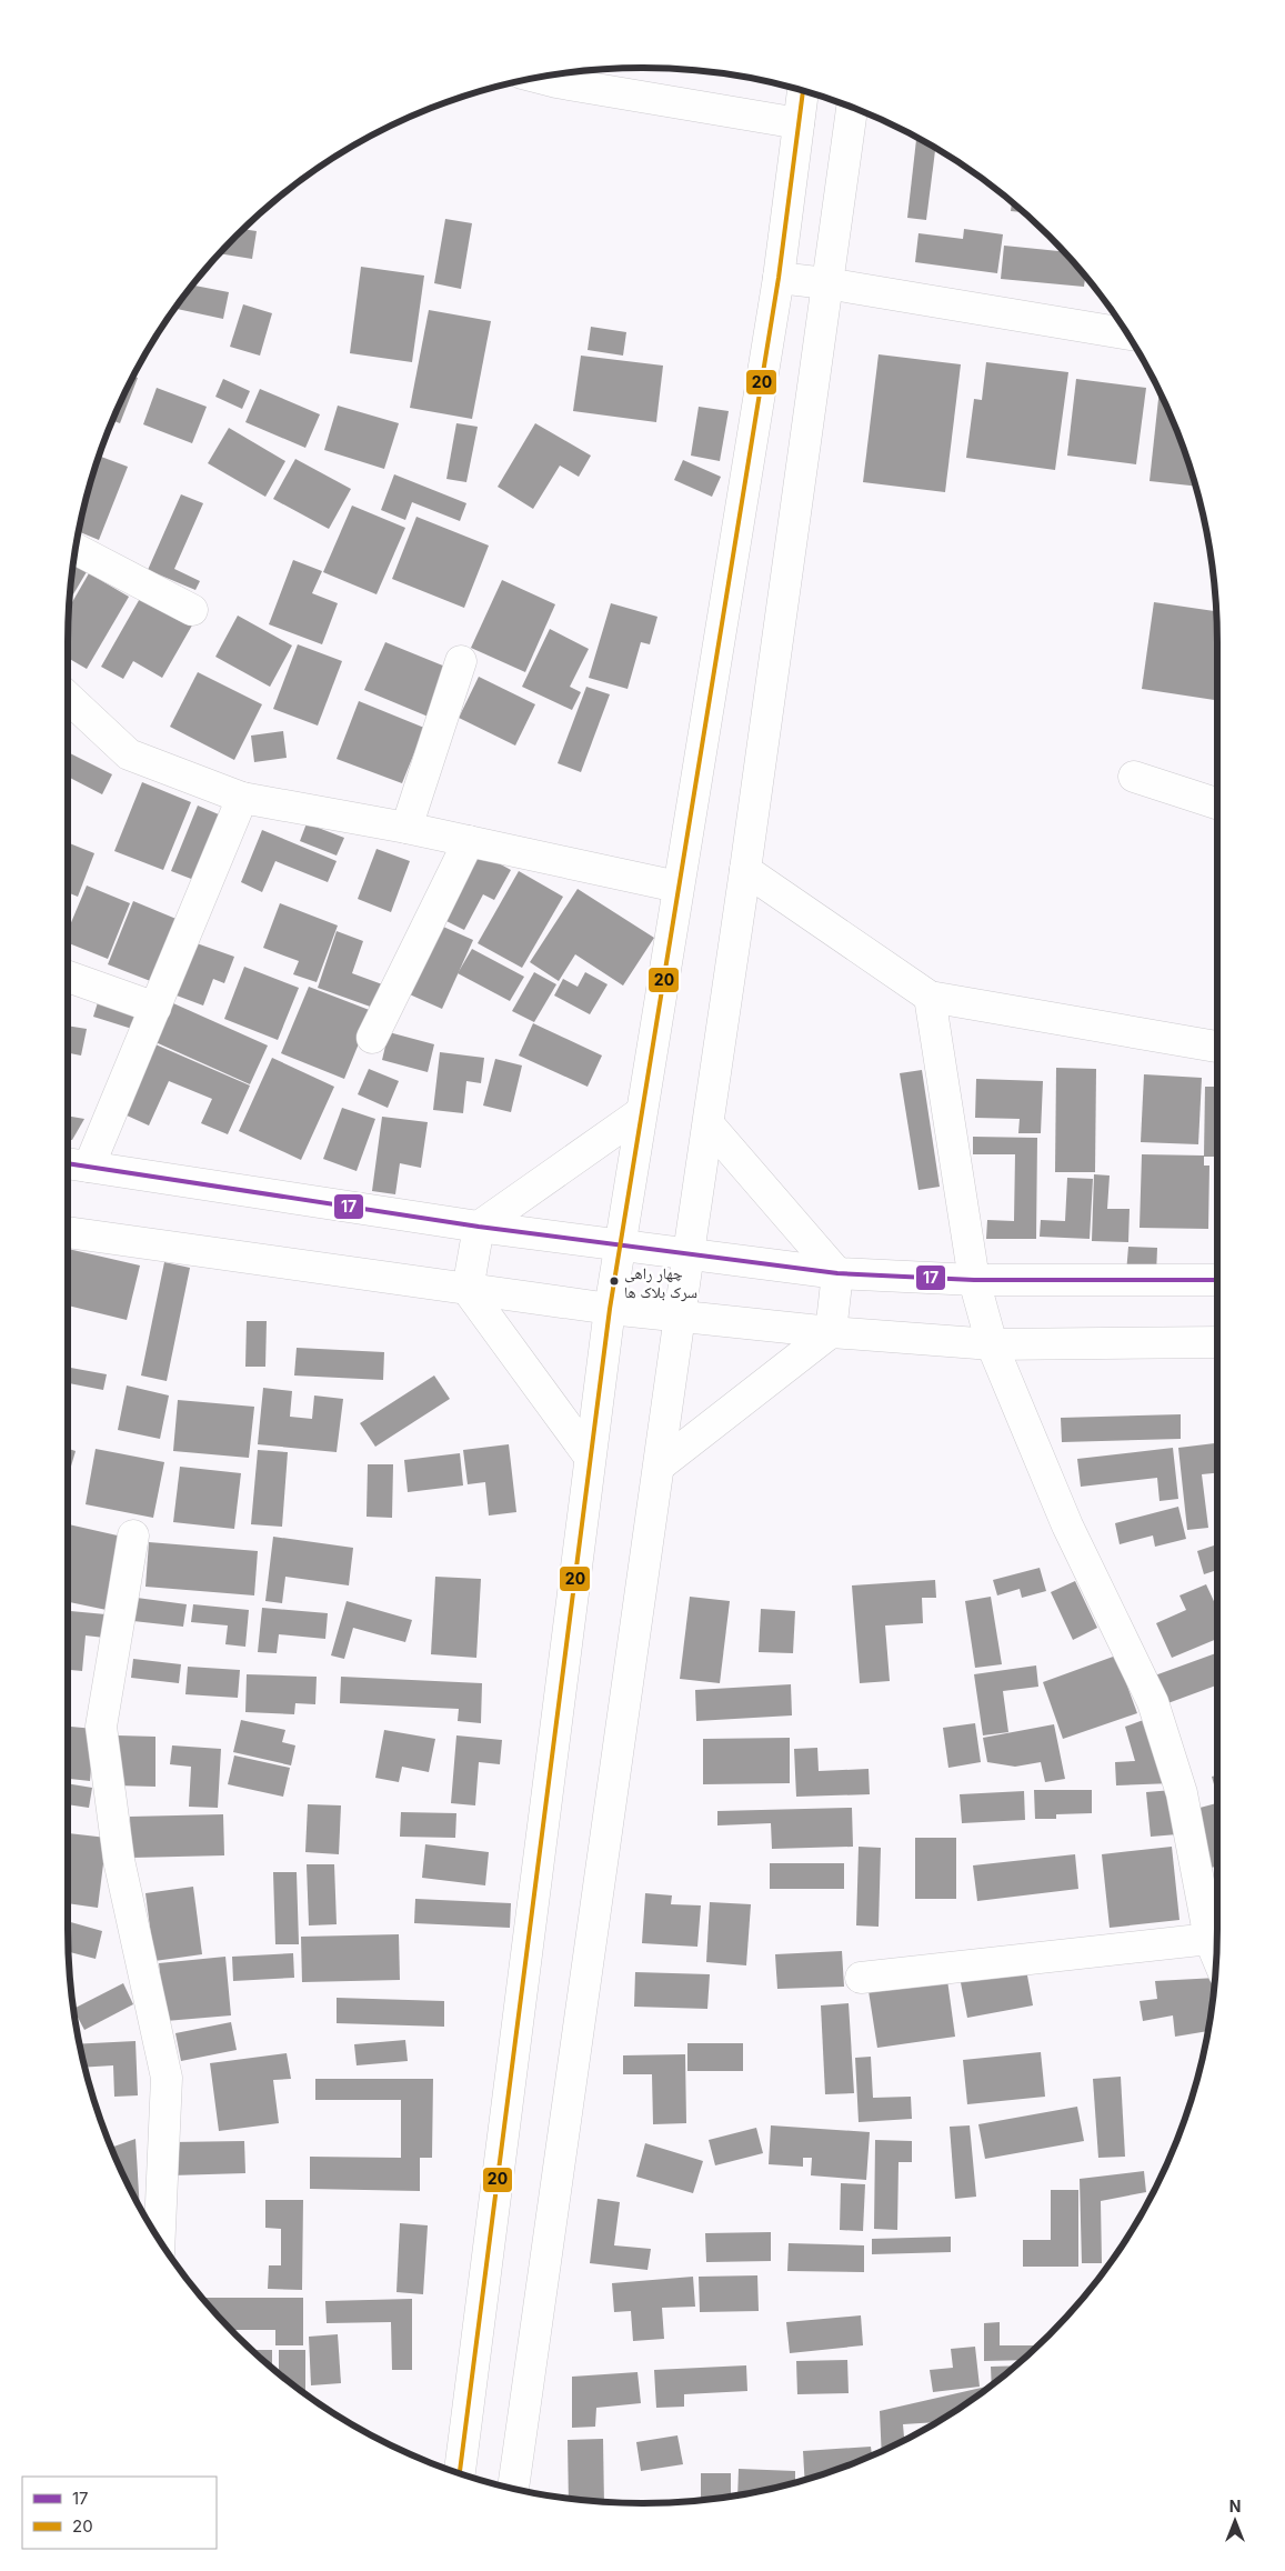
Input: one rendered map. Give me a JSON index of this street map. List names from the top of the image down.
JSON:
{
  "places": ["چهار راهی سرک بلاک ها"],
  "lines": ["transit line 20", "transit line 17"],
  "legend": ["17", "20"],
  "north": "top"
}
